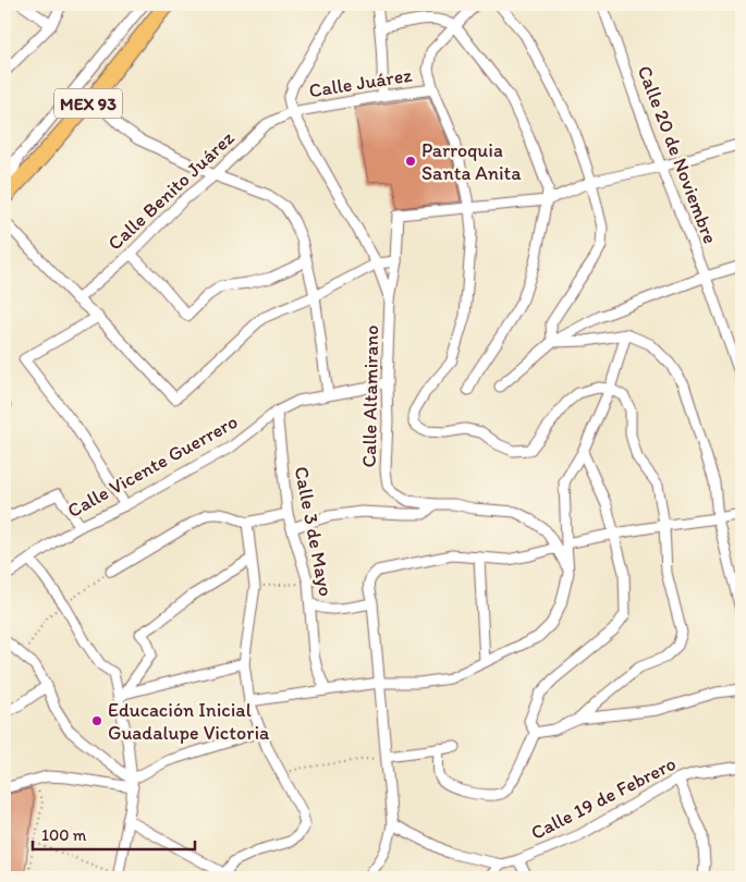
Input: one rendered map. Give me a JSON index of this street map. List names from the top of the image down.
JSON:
{
  "streets": {
    "main road": ["MEX 93"],
    "street": [
      "Calle Juárez",
      "Calle 20 de Noviembre",
      "Calle Benito Juárez",
      "Calle Altamirano",
      "Calle Vicente Guerrero",
      "Calle 3 de Mayo",
      "Calle 19 de Febrero"
    ]
  },
  "crossings": [
    ["Calle Juárez", "Calle Benito Juárez"],
    ["Calle Altamirano", "Calle Vicente Guerrero"],
    ["Calle Vicente Guerrero", "Calle 3 de Mayo"]
  ],
  "places": ["Parroquia Santa Anita", "Educación Inicial Guadalupe Victoria"],
  "scale_bar": "100 m"
}
